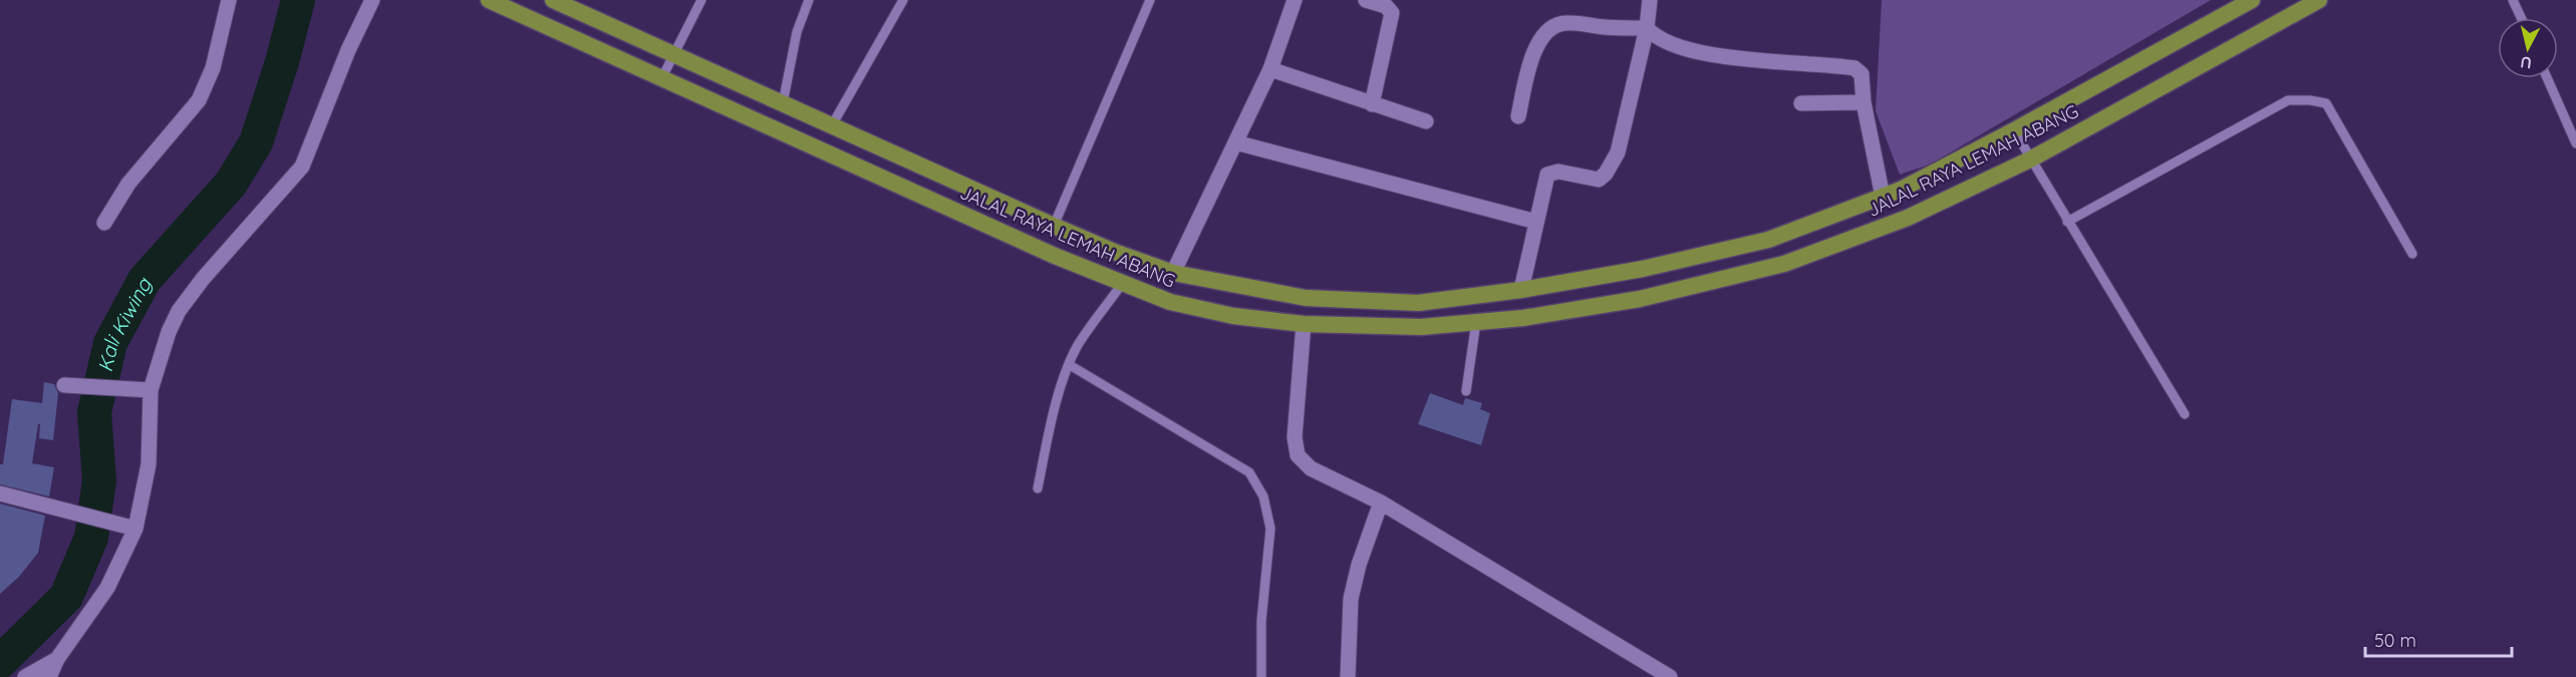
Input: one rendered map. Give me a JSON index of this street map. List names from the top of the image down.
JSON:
{
  "streets": {
    "highway": ["JALAL RAYA LEMAH ABANG"]
  },
  "water": ["Kali Kiwing"],
  "scale_bar": "50 m",
  "north": "bottom"
}
